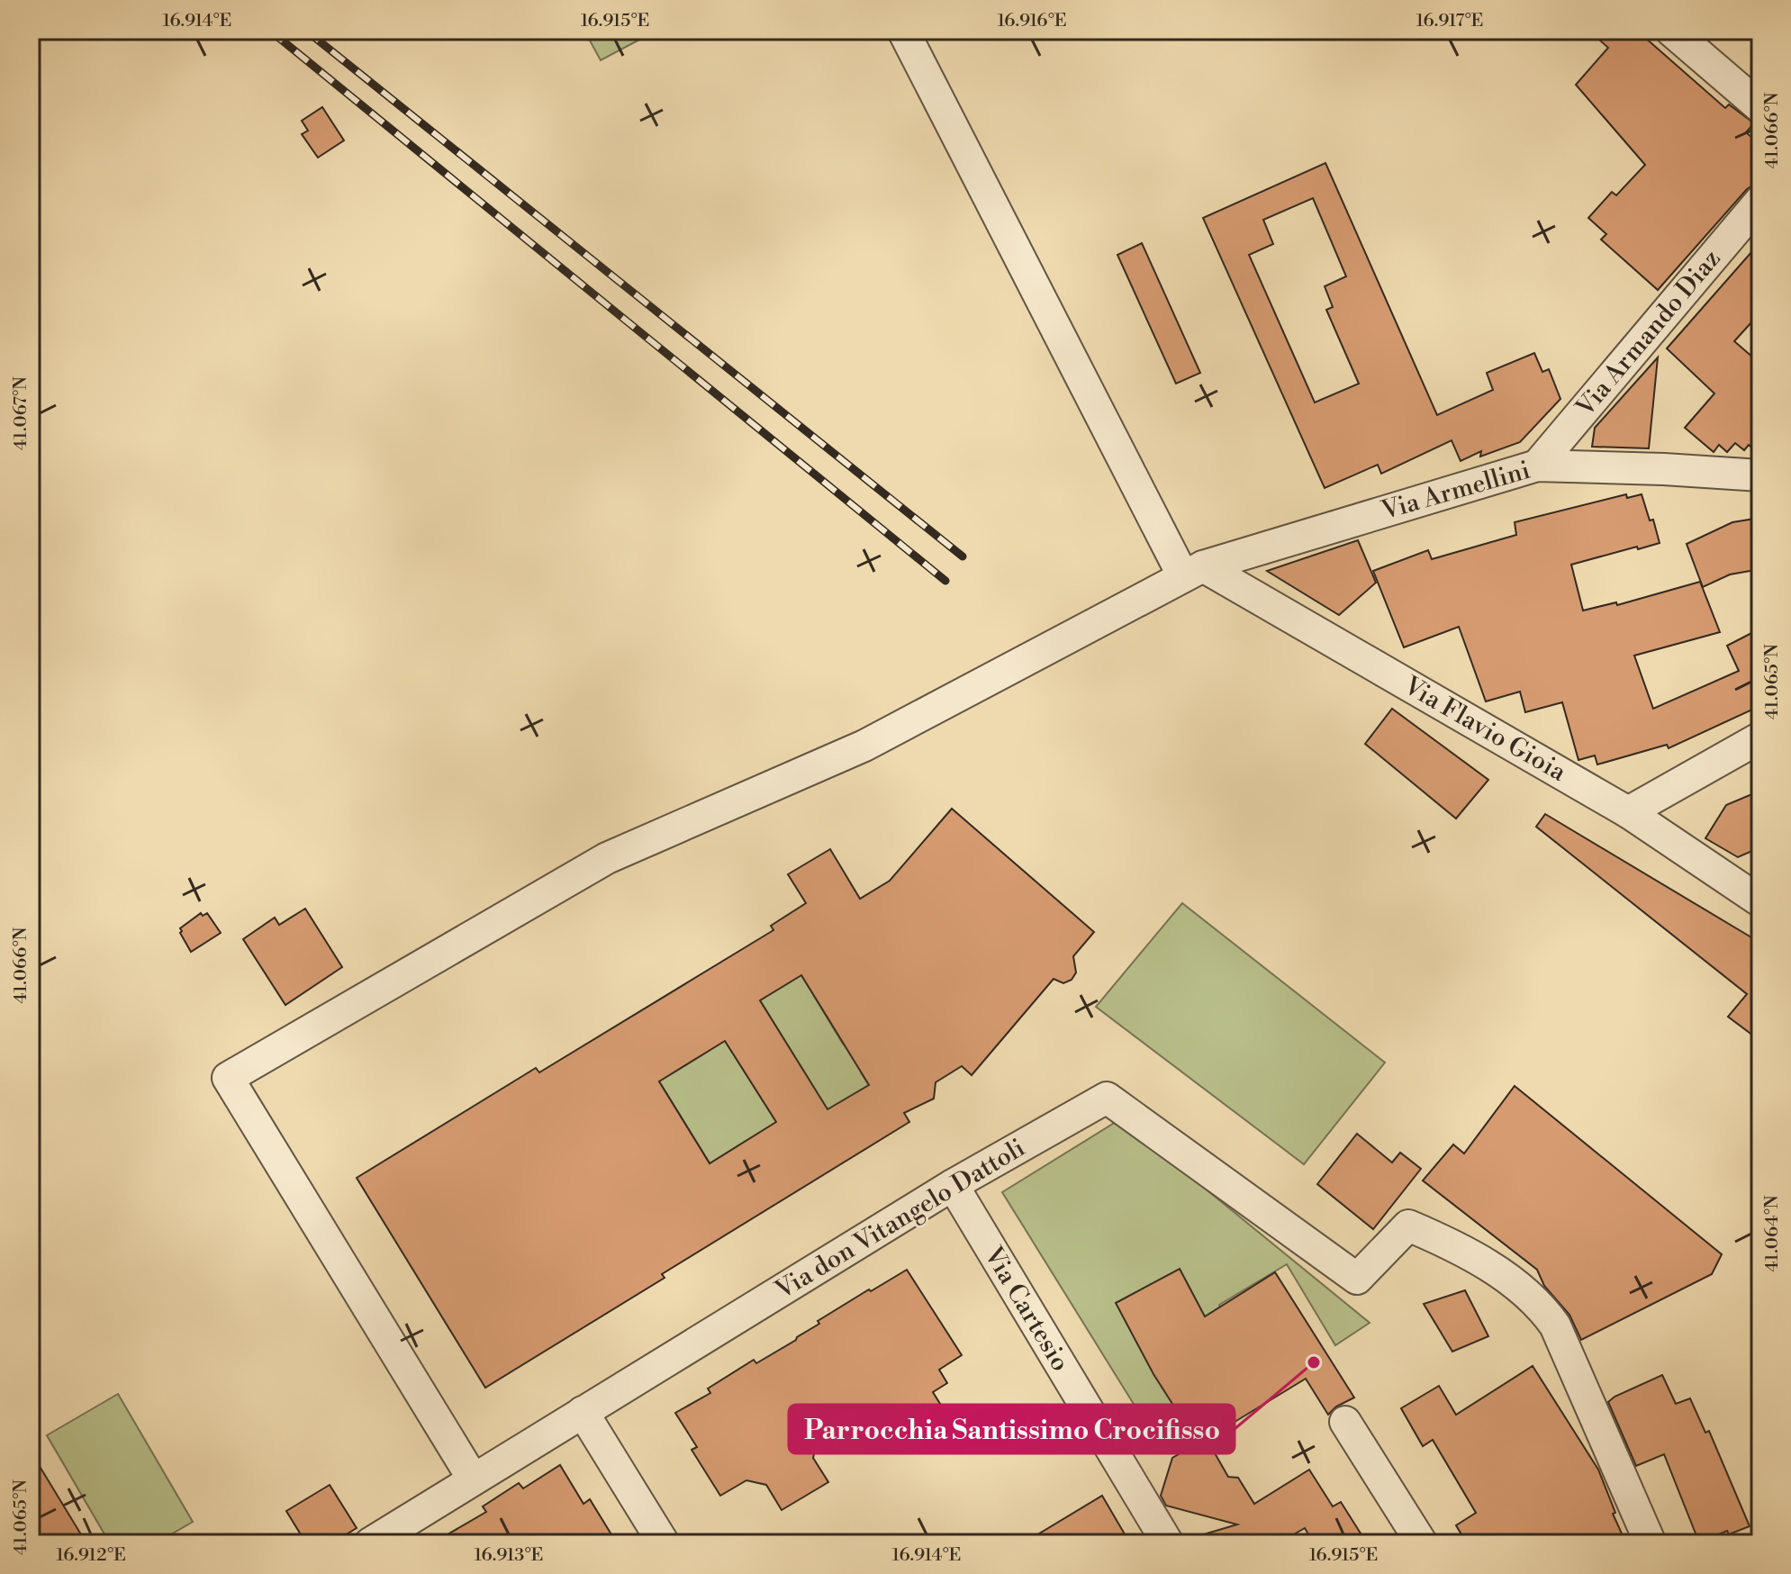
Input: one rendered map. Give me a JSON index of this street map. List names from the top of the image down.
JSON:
{
  "streets": {
    "street": [
      "Via Armando Diaz",
      "Via Armellini",
      "Via Flavio Gioia",
      "Via don Vitangelo Dattoli",
      "Via Cartesio"
    ]
  },
  "crossings": [
    ["Via Armando Diaz", "Via Armellini"],
    ["Via Armellini", "Via Flavio Gioia"],
    ["Via Armellini", "Via don Vitangelo Dattoli"],
    ["Via don Vitangelo Dattoli", "Via Cartesio"]
  ],
  "places": ["Parrocchia Santissimo Crocifisso"],
  "coordinates": [
    "16.914°E",
    "16.915°E",
    "16.916°E",
    "16.917°E",
    "41.066°N",
    "41.067°N",
    "41.065°N",
    "41.064°N",
    "16.912°E",
    "16.913°E"
  ]
}
